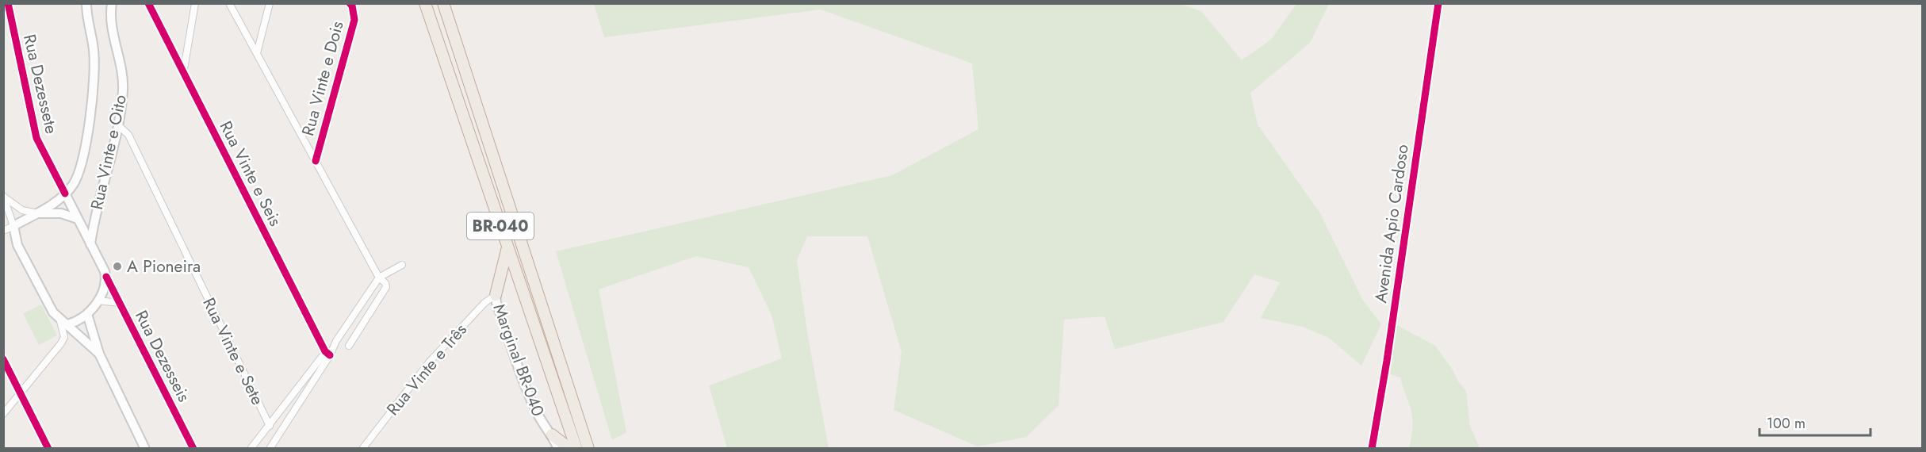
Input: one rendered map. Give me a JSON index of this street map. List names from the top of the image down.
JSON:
{
  "streets": {
    "highway": ["BR-040"],
    "main road": ["Rua Vinte e Oito", "Marginal BR-040"],
    "street": [
      "Rua Vinte e Dois",
      "Rua Dezessete",
      "Rua Vinte e Seis",
      "Avenida Apio Cardoso",
      "Rua Vinte e Sete",
      "Rua Dezesseis",
      "Rua Vinte e Três"
    ]
  },
  "crossings": [
    ["Rua Dezessete", "Rua Vinte e Oito"],
    ["Rua Vinte e Oito", "Rua Vinte e Sete"],
    ["Marginal BR-040", "Rua Vinte e Três"]
  ],
  "places": ["A Pioneira"],
  "scale_bar": "100 m"
}
